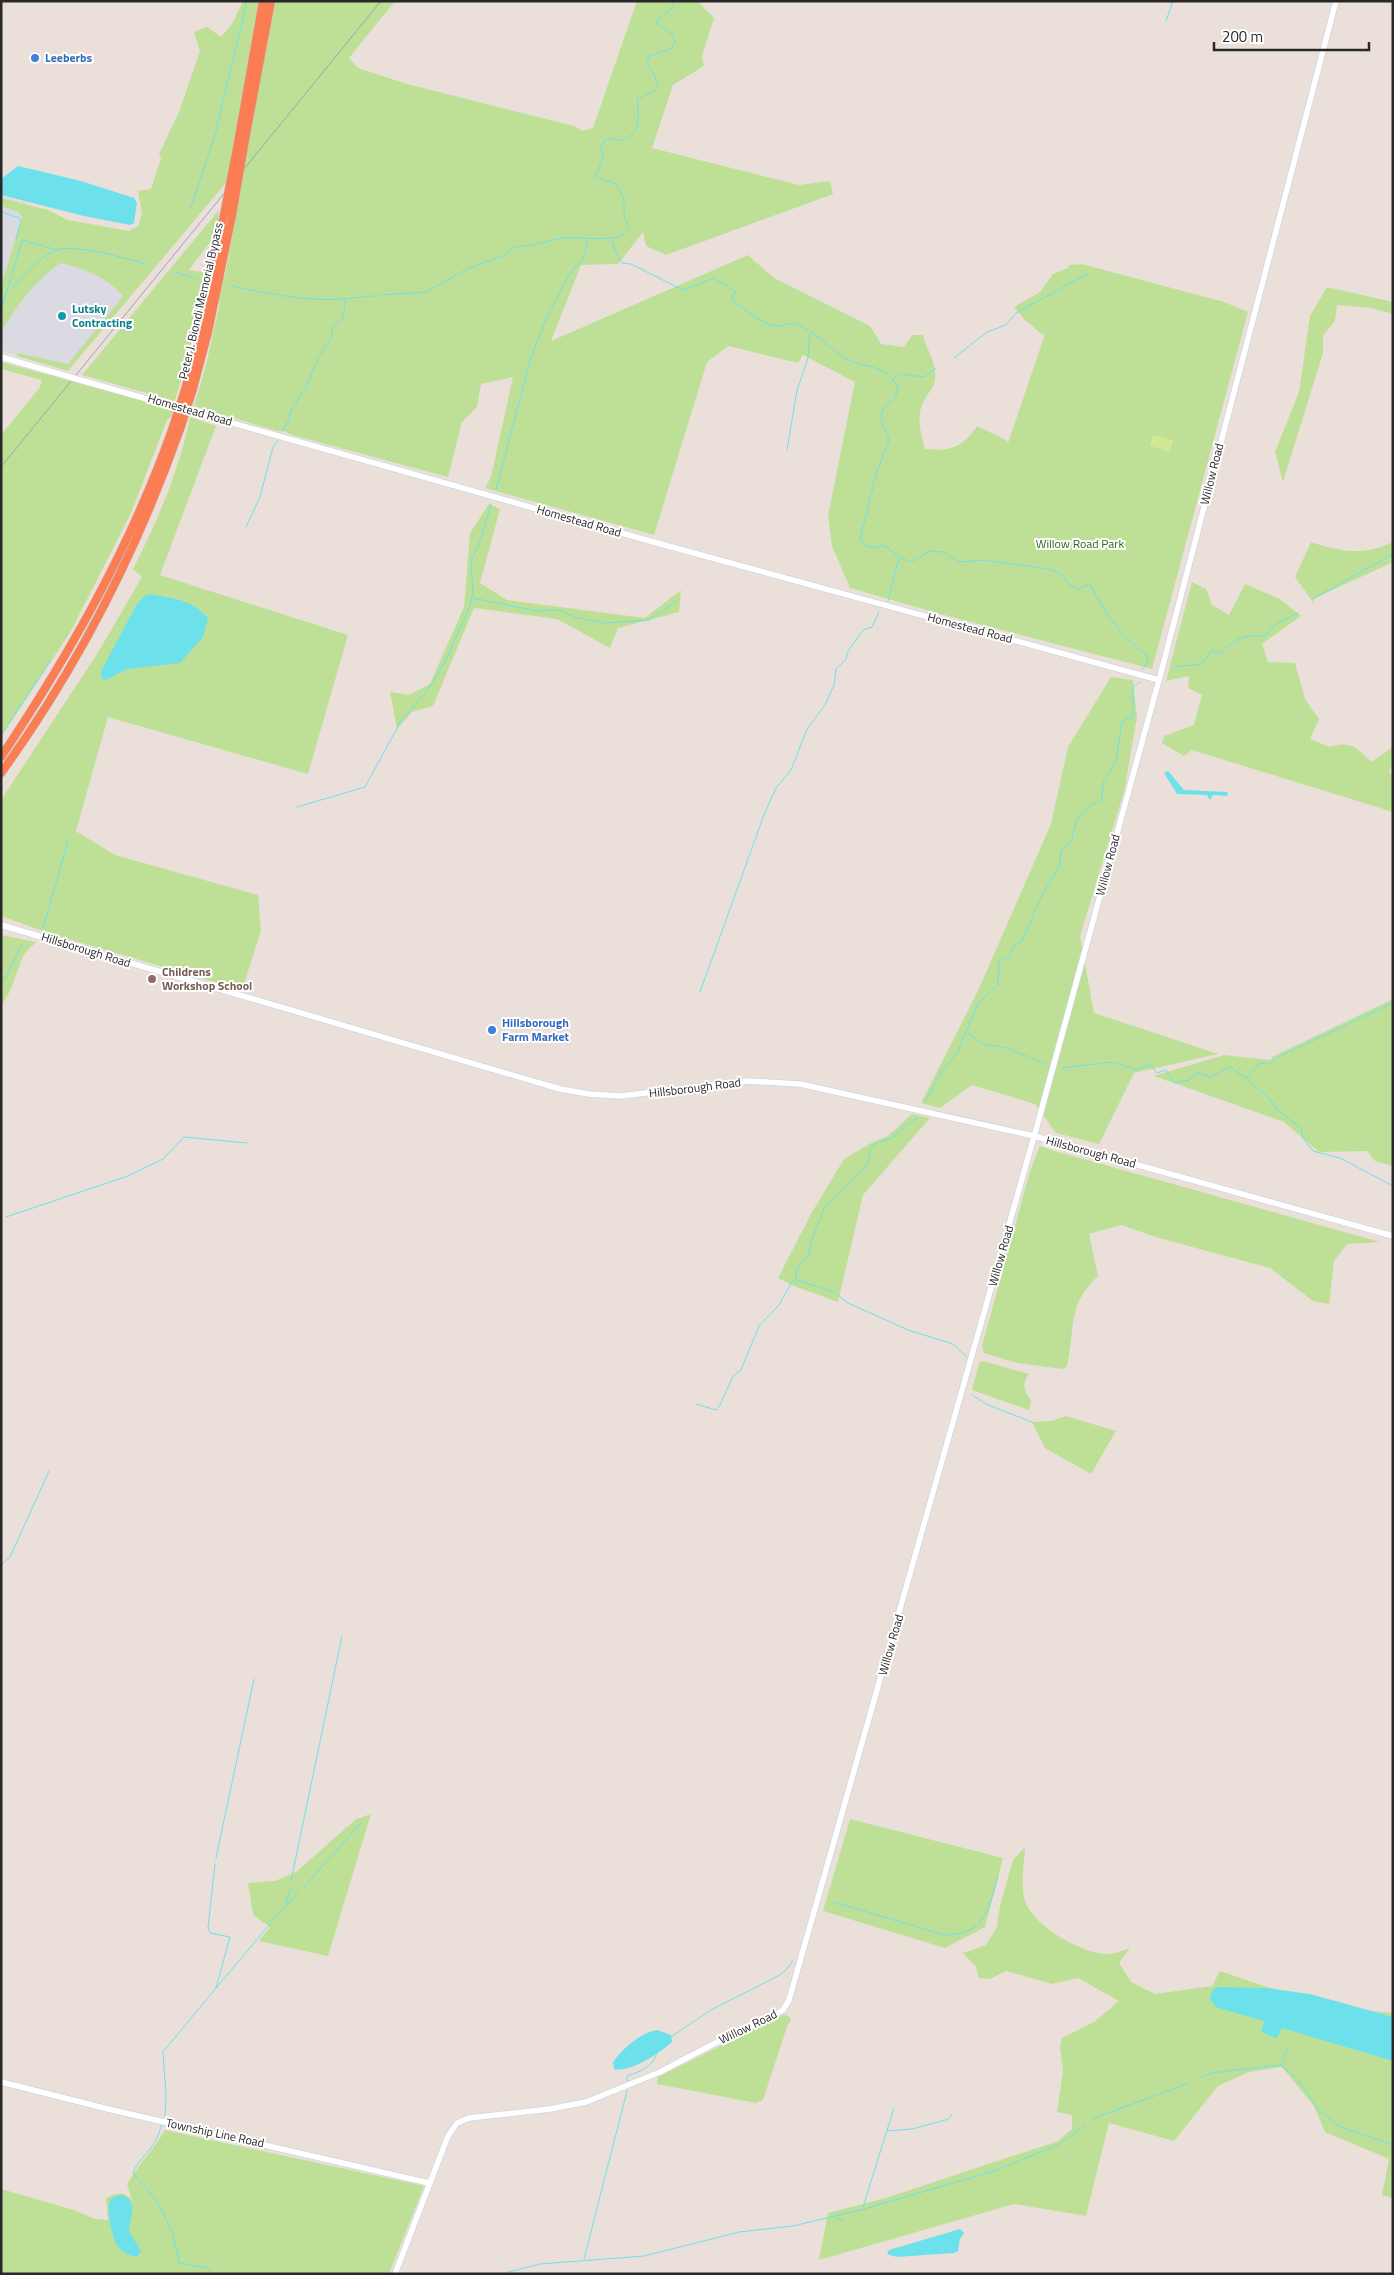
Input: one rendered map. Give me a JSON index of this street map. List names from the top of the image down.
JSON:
{
  "streets": {
    "highway": ["Peter J. Biondi Memorial Bypass"],
    "street": [
      "Homestead Road",
      "Willow Road",
      "Hillsborough Road",
      "Township Line Road"
    ]
  },
  "crossings": [
    ["Homestead Road", "Willow Road"],
    ["Willow Road", "Hillsborough Road"],
    ["Willow Road", "Township Line Road"]
  ],
  "parks": ["Willow Road Park"],
  "places": [
    "Leeberbs",
    "Lutsky Contracting",
    "Childrens Workshop School",
    "Hillsborough Farm Market"
  ],
  "scale_bar": "200 m"
}
